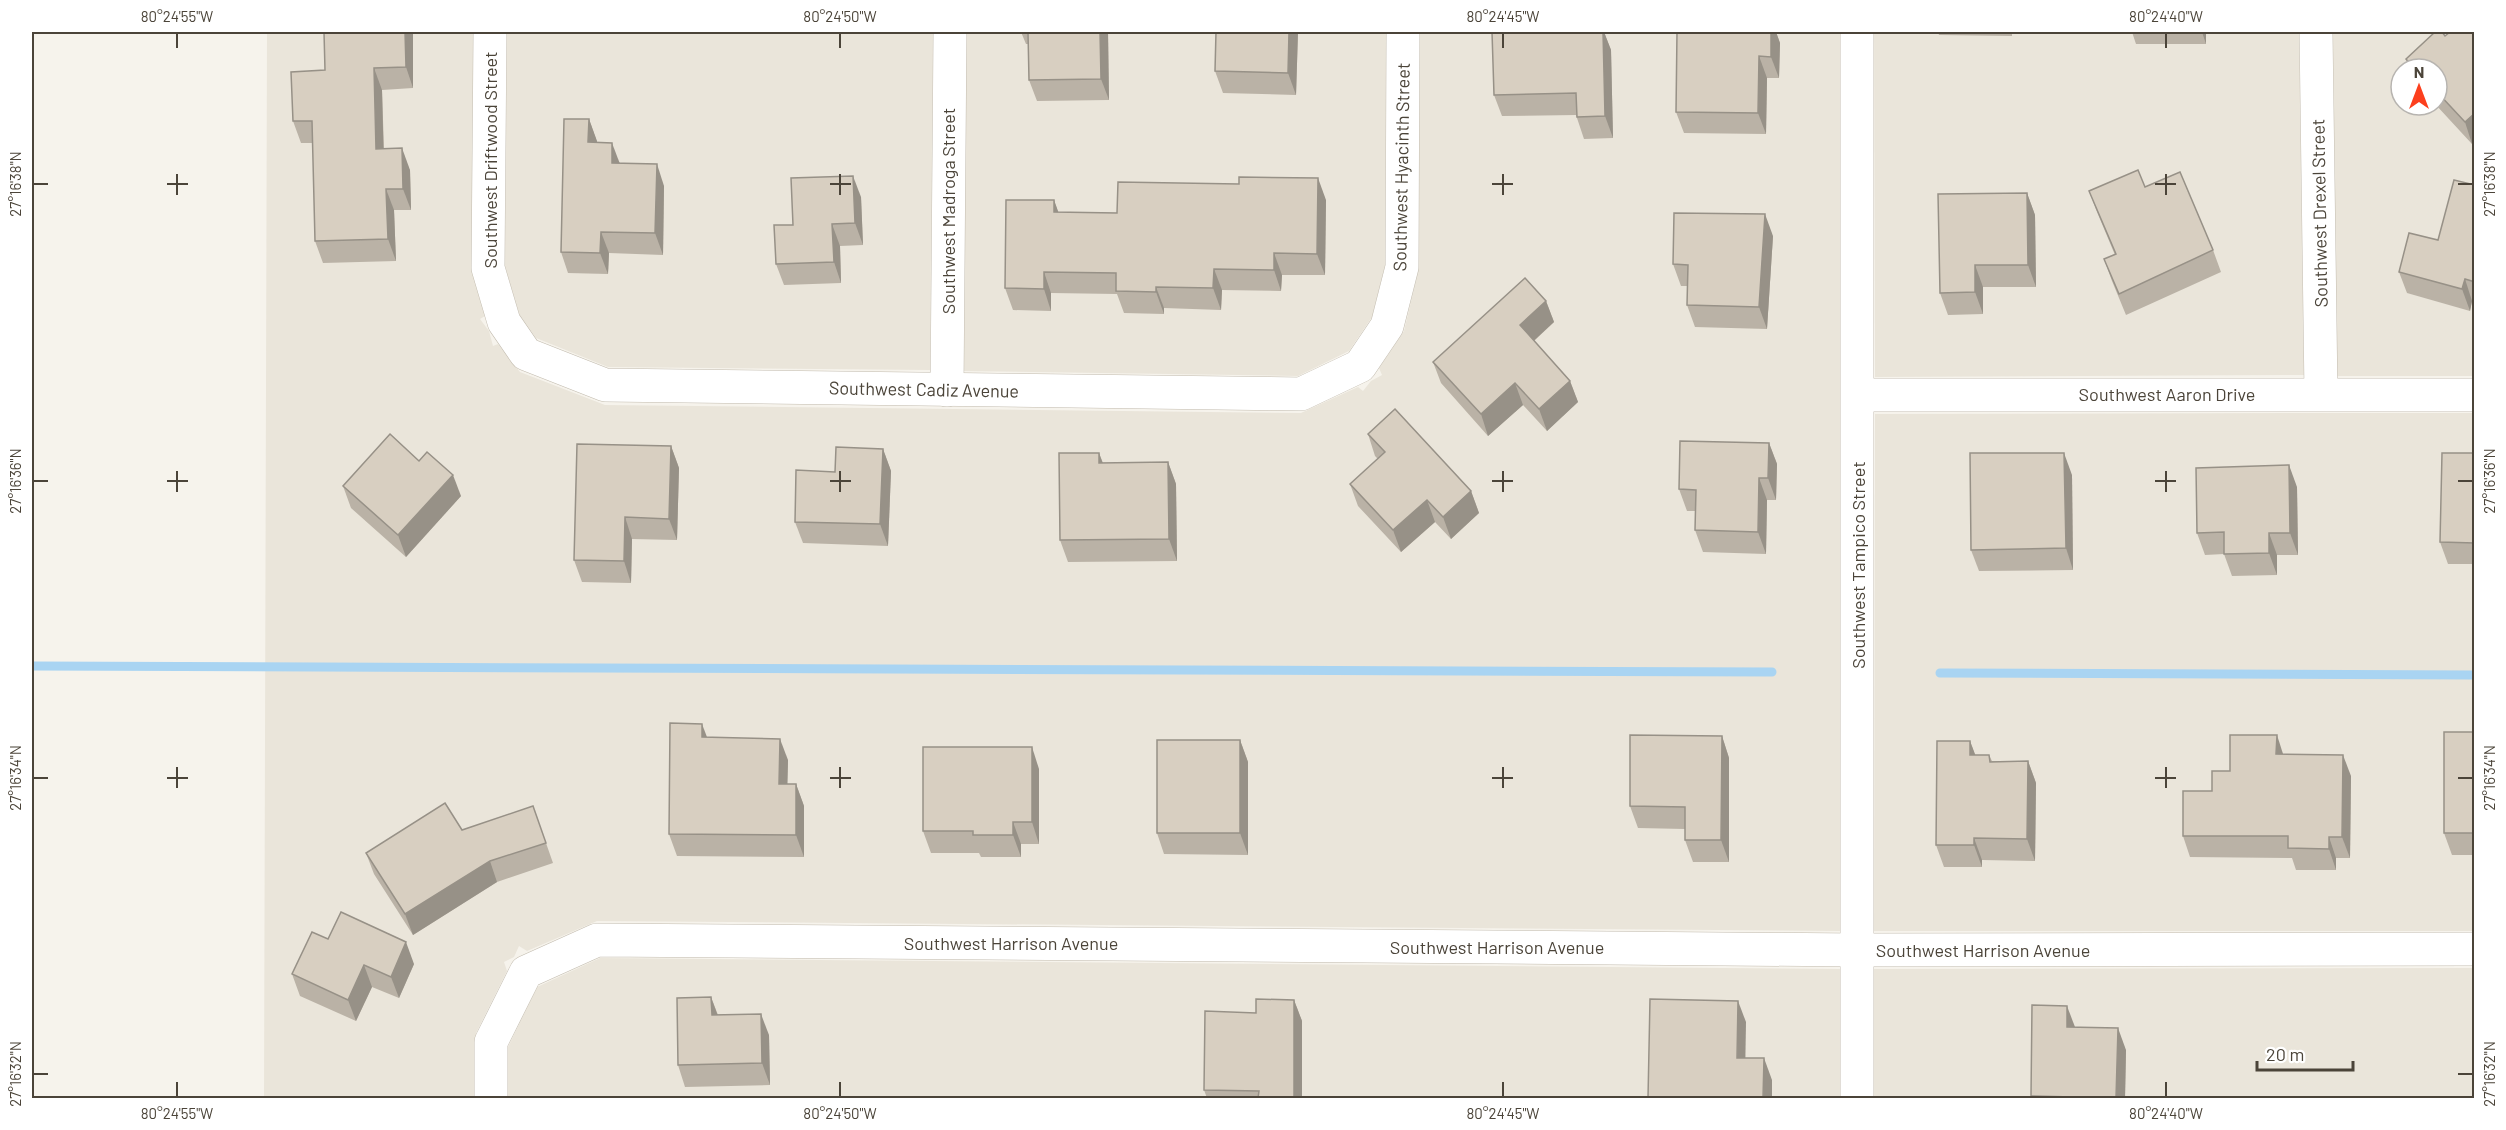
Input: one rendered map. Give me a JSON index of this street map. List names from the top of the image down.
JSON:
{
  "streets": {
    "street": [
      "Southwest Driftwood Street",
      "Southwest Hyacinth Street",
      "Southwest Madroga Street",
      "Southwest Drexel Street",
      "Southwest Cadiz Avenue",
      "Southwest Aaron Drive",
      "Southwest Tampico Street",
      "Southwest Harrison Avenue"
    ]
  },
  "crossings": [
    ["Southwest Driftwood Street", "Southwest Cadiz Avenue"],
    ["Southwest Hyacinth Street", "Southwest Cadiz Avenue"],
    ["Southwest Madroga Street", "Southwest Cadiz Avenue"],
    ["Southwest Drexel Street", "Southwest Aaron Drive"],
    ["Southwest Aaron Drive", "Southwest Tampico Street"],
    ["Southwest Tampico Street", "Southwest Harrison Avenue"]
  ],
  "scale_bar": "20 m",
  "north": "top",
  "coordinates": [
    "80°24'55\"W",
    "80°24'50\"W",
    "80°24'45\"W",
    "80°24'40\"W",
    "27°16'38\"N",
    "27°16'36\"N",
    "27°16'34\"N",
    "27°16'32\"N"
  ]
}
